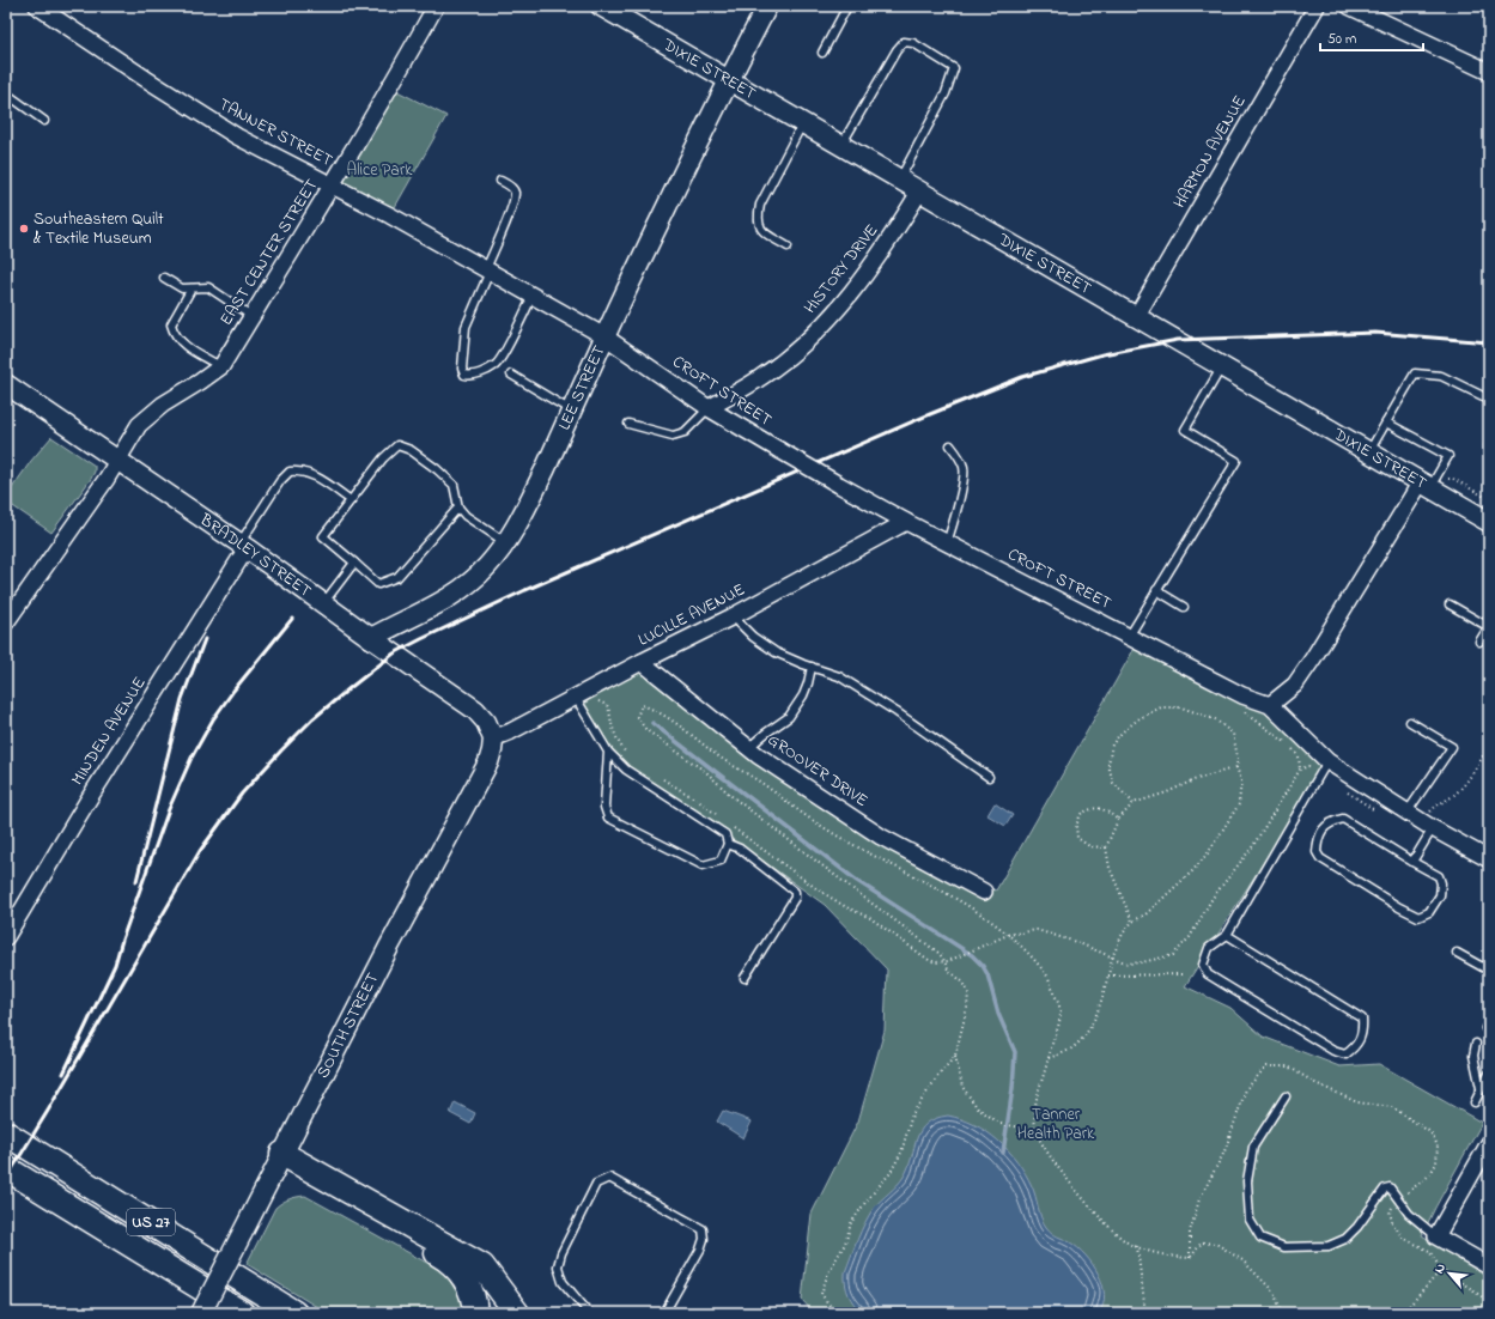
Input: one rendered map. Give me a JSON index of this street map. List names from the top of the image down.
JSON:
{
  "streets": {
    "main road": ["US 27"],
    "street": [
      "DIXIE STREET",
      "TANNER STREET",
      "HARMON AVENUE",
      "EAST CENTER STREET",
      "HISTORY DRIVE",
      "LEE STREET",
      "CROFT STREET",
      "BRADLEY STREET",
      "LUCILLE AVENUE",
      "MINDEN AVENUE",
      "GROOVER DRIVE",
      "SOUTH STREET"
    ]
  },
  "crossings": [
    ["DIXIE STREET", "HARMON AVENUE"],
    ["DIXIE STREET", "HISTORY DRIVE"],
    ["DIXIE STREET", "LEE STREET"],
    ["TANNER STREET", "EAST CENTER STREET"],
    ["TANNER STREET", "LEE STREET"],
    ["TANNER STREET", "CROFT STREET"],
    ["EAST CENTER STREET", "BRADLEY STREET"],
    ["HISTORY DRIVE", "CROFT STREET"],
    ["LEE STREET", "CROFT STREET"],
    ["LEE STREET", "BRADLEY STREET"],
    ["CROFT STREET", "LUCILLE AVENUE"],
    ["BRADLEY STREET", "LUCILLE AVENUE"],
    ["BRADLEY STREET", "MINDEN AVENUE"],
    ["BRADLEY STREET", "SOUTH STREET"],
    ["LUCILLE AVENUE", "GROOVER DRIVE"],
    ["LUCILLE AVENUE", "SOUTH STREET"]
  ],
  "parks": ["Alice Park", "Tanner Health Park"],
  "places": ["Southeastern Quilt & Textile Museum"],
  "scale_bar": "50 m",
  "north": "top left"
}
